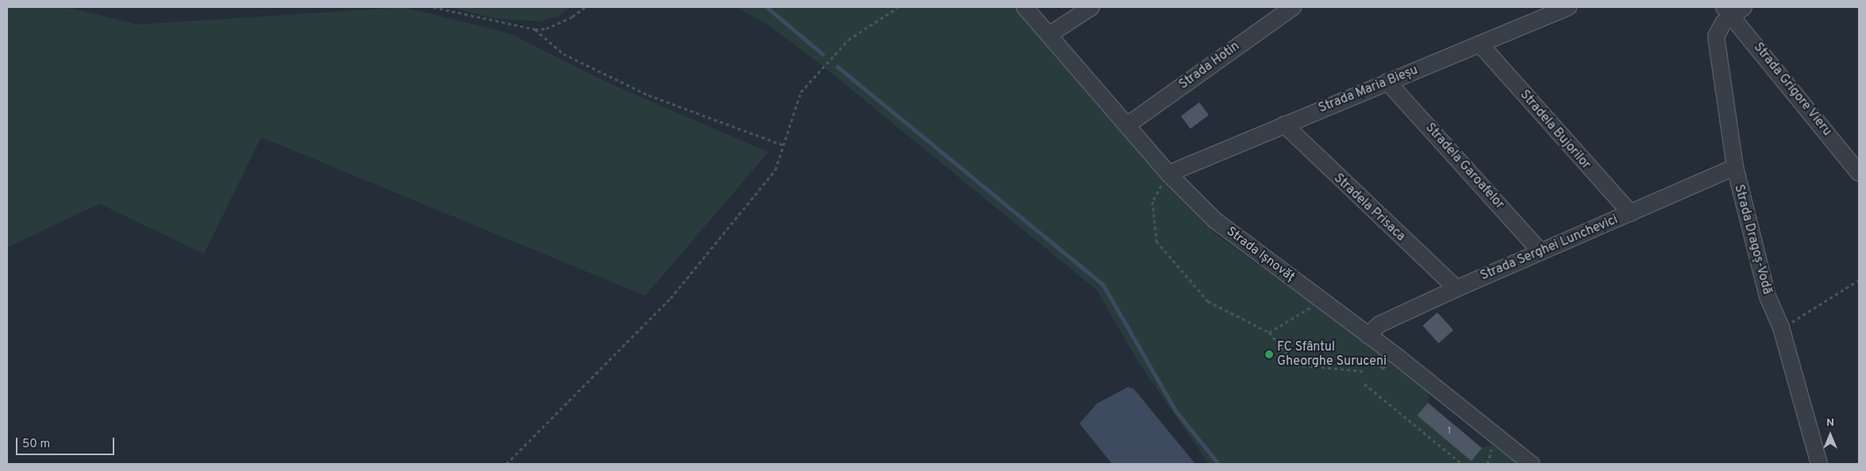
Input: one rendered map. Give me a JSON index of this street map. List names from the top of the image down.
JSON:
{
  "streets": {
    "street": [
      "Strada Hotin",
      "Strada Maria Bieșu",
      "Strada Grigore Vieru",
      "Stradela Bujorilor",
      "Stradela Garoafelor",
      "Stradela Prisaca",
      "Strada Dragoș-Vodă",
      "Strada Serghei Lunchevici",
      "Strada Ișnovăț"
    ]
  },
  "crossings": [
    ["Strada Hotin", "Strada Ișnovăț"],
    ["Strada Maria Bieșu", "Stradela Bujorilor"],
    ["Strada Maria Bieșu", "Stradela Garoafelor"],
    ["Strada Maria Bieșu", "Stradela Prisaca"],
    ["Strada Maria Bieșu", "Strada Ișnovăț"],
    ["Strada Grigore Vieru", "Strada Dragoș-Vodă"],
    ["Stradela Bujorilor", "Strada Serghei Lunchevici"],
    ["Stradela Garoafelor", "Strada Serghei Lunchevici"],
    ["Stradela Prisaca", "Strada Serghei Lunchevici"],
    ["Strada Dragoș-Vodă", "Strada Serghei Lunchevici"],
    ["Strada Serghei Lunchevici", "Strada Ișnovăț"]
  ],
  "places": ["FC Sfântul Gheorghe Suruceni"],
  "house_numbers": ["1"],
  "scale_bar": "50 m",
  "north": "top"
}
